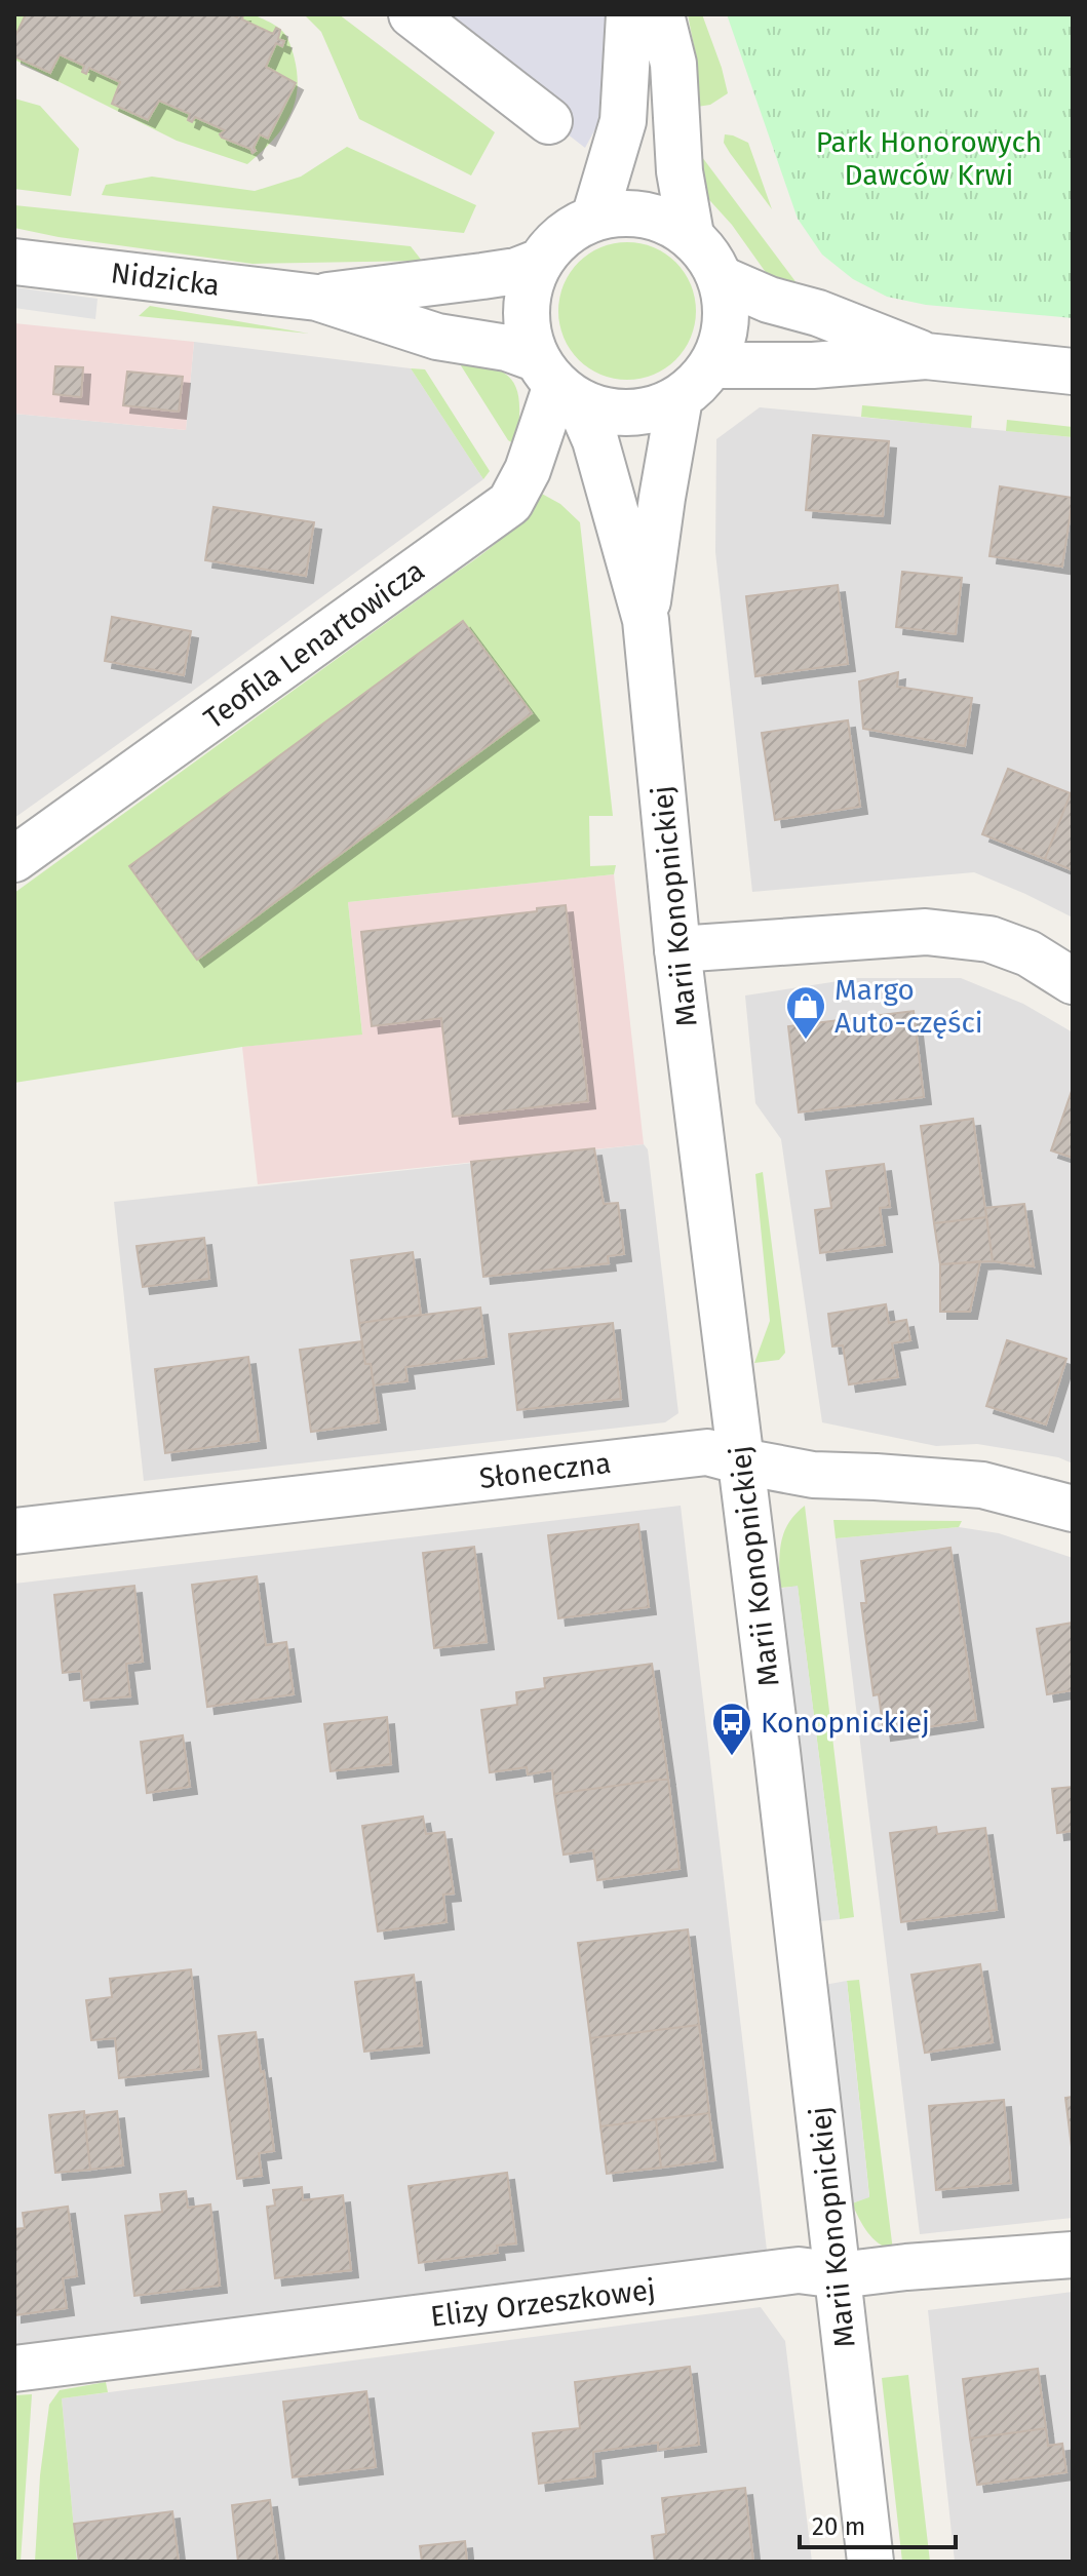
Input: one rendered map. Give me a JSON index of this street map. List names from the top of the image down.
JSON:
{
  "streets": {
    "street": [
      "Nidzicka",
      "Teofila Lenartowicza",
      "Marii Konopnickiej",
      "Słoneczna",
      "Elizy Orzeszkowej"
    ]
  },
  "crossings": [
    ["Marii Konopnickiej", "Słoneczna"],
    ["Marii Konopnickiej", "Elizy Orzeszkowej"]
  ],
  "parks": ["Park Honorowych Dawców Krwi"],
  "places": {
    "shop": ["Margo Auto-części"],
    "bus stop": ["Konopnickiej"]
  },
  "scale_bar": "20 m"
}
